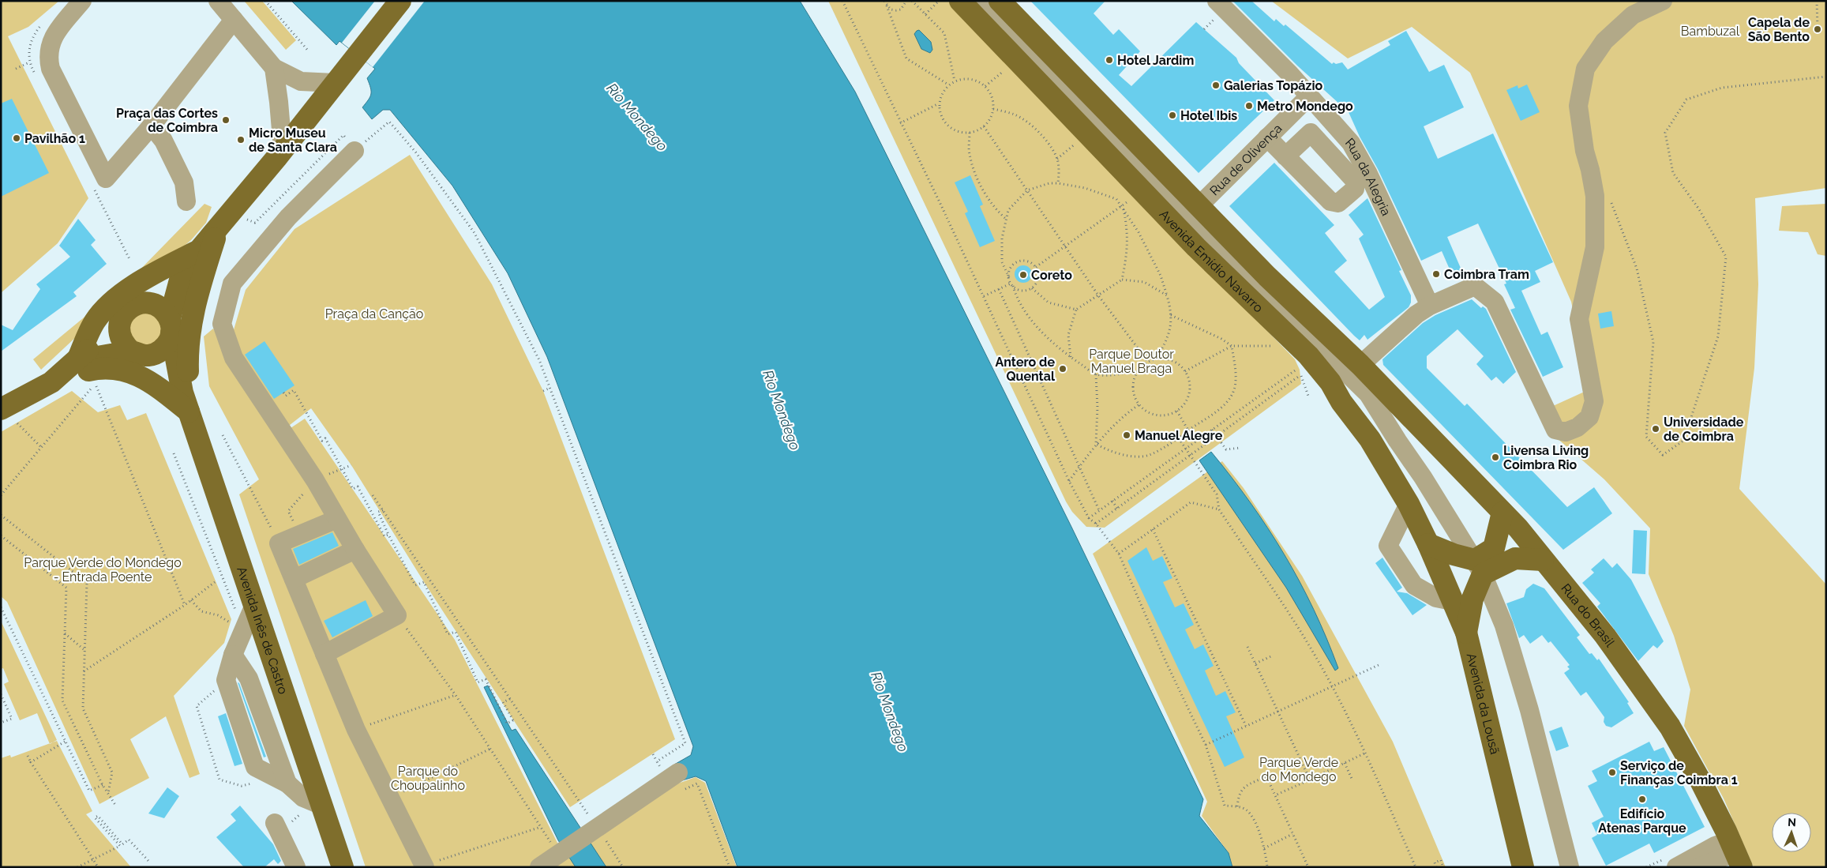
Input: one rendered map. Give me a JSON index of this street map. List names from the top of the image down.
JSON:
{
  "streets": {
    "main road": [
      "Avenida Emídio Navarro",
      "Rua do Brasil",
      "Avenida Inês de Castro",
      "Avenida da Lousã"
    ],
    "street": ["Rua de Olivença", "Rua da Alegria"]
  },
  "crossings": [
    ["Rua de Olivença", "Rua da Alegria"],
    ["Rua de Olivença", "Avenida Emídio Navarro"],
    ["Avenida Emídio Navarro", "Rua do Brasil"],
    ["Avenida Emídio Navarro", "Avenida da Lousã"]
  ],
  "water": ["Rio Mondego"],
  "parks": [
    "Bambuzal",
    "Praça da Canção",
    "Parque Doutor Manuel Braga",
    "Parque Verde do Mondego - Entrada Poente",
    "Parque Verde do Mondego",
    "Parque do Choupalinho"
  ],
  "places": [
    "Capela de São Bento",
    "Hotel Jardim",
    "Galerias Topázio",
    "Metro Mondego",
    "Hotel Ibis",
    "Praça das Cortes de Coimbra",
    "Pavilhão 1",
    "Micro Museu de Santa Clara",
    "Coimbra Tram",
    "Coreto",
    "Antero de Quental",
    "Universidade de Coimbra",
    "Manuel Alegre",
    "Livensa Living Coimbra Rio",
    "Serviço de Finanças Coimbra 1",
    "Edifício Atenas Parque"
  ],
  "north": "top"
}
